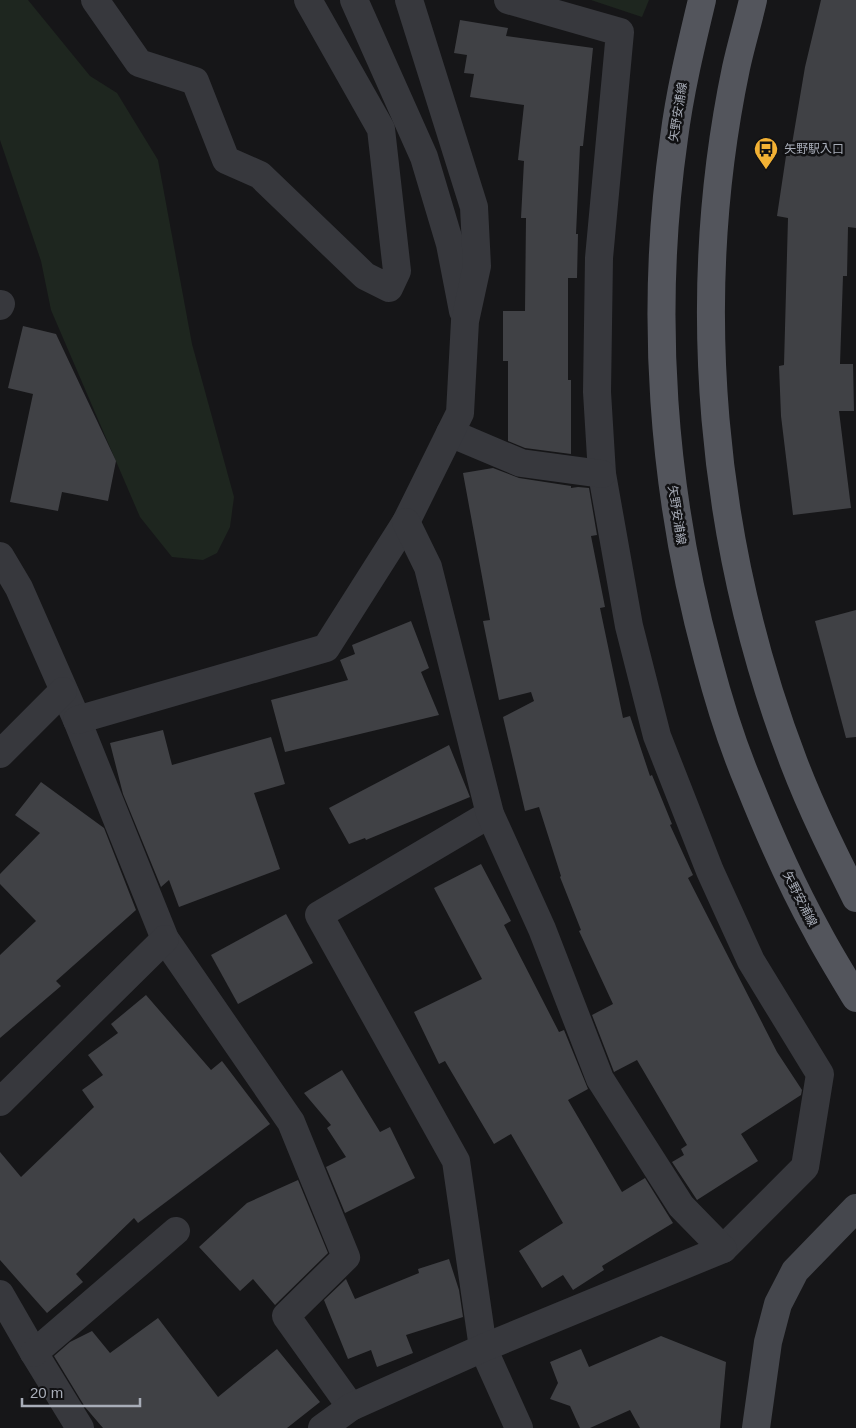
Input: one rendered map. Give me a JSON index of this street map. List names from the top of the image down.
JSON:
{
  "streets": {
    "main road": ["矢野安浦線"]
  },
  "places": {
    "bus stop": ["矢野駅入口"]
  },
  "scale_bar": "20 m"
}
